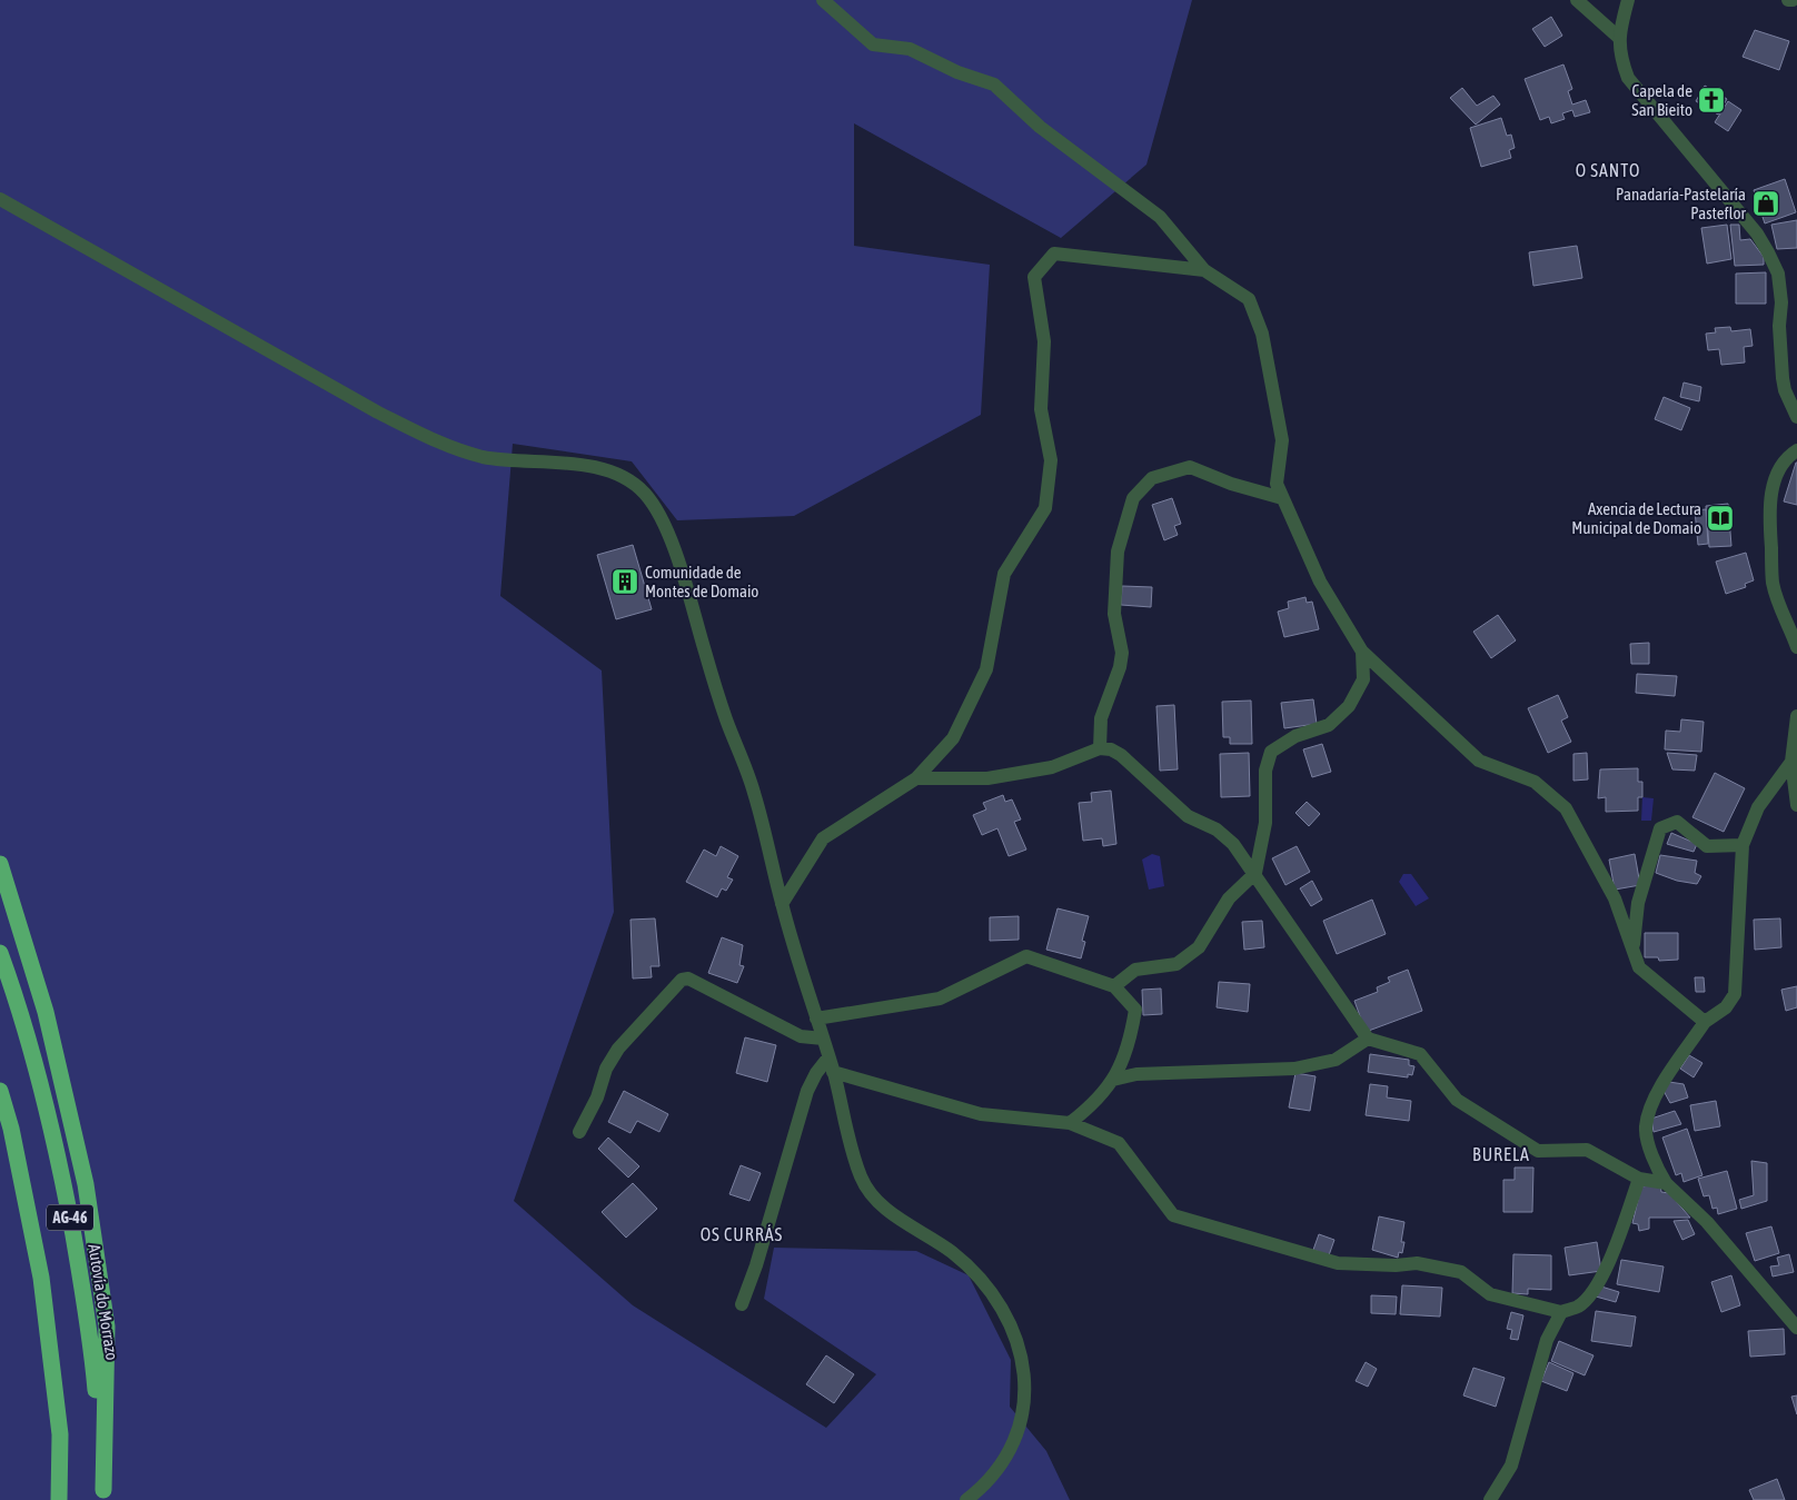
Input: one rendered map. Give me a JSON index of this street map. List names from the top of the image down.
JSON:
{
  "streets": {
    "highway": ["AG-46", "Autovía do Morrazo"]
  },
  "districts": ["O SANTO", "BURELA", "OS CURRÁS"],
  "places": {
    "church": ["Capela de San Bieito"],
    "shop": ["Panadaría-Pastelaría Pasteflor"],
    "library": ["Axencia de Lectura Municipal de Domaio"],
    "building": ["Comunidade de Montes de Domaio"]
  }
}
